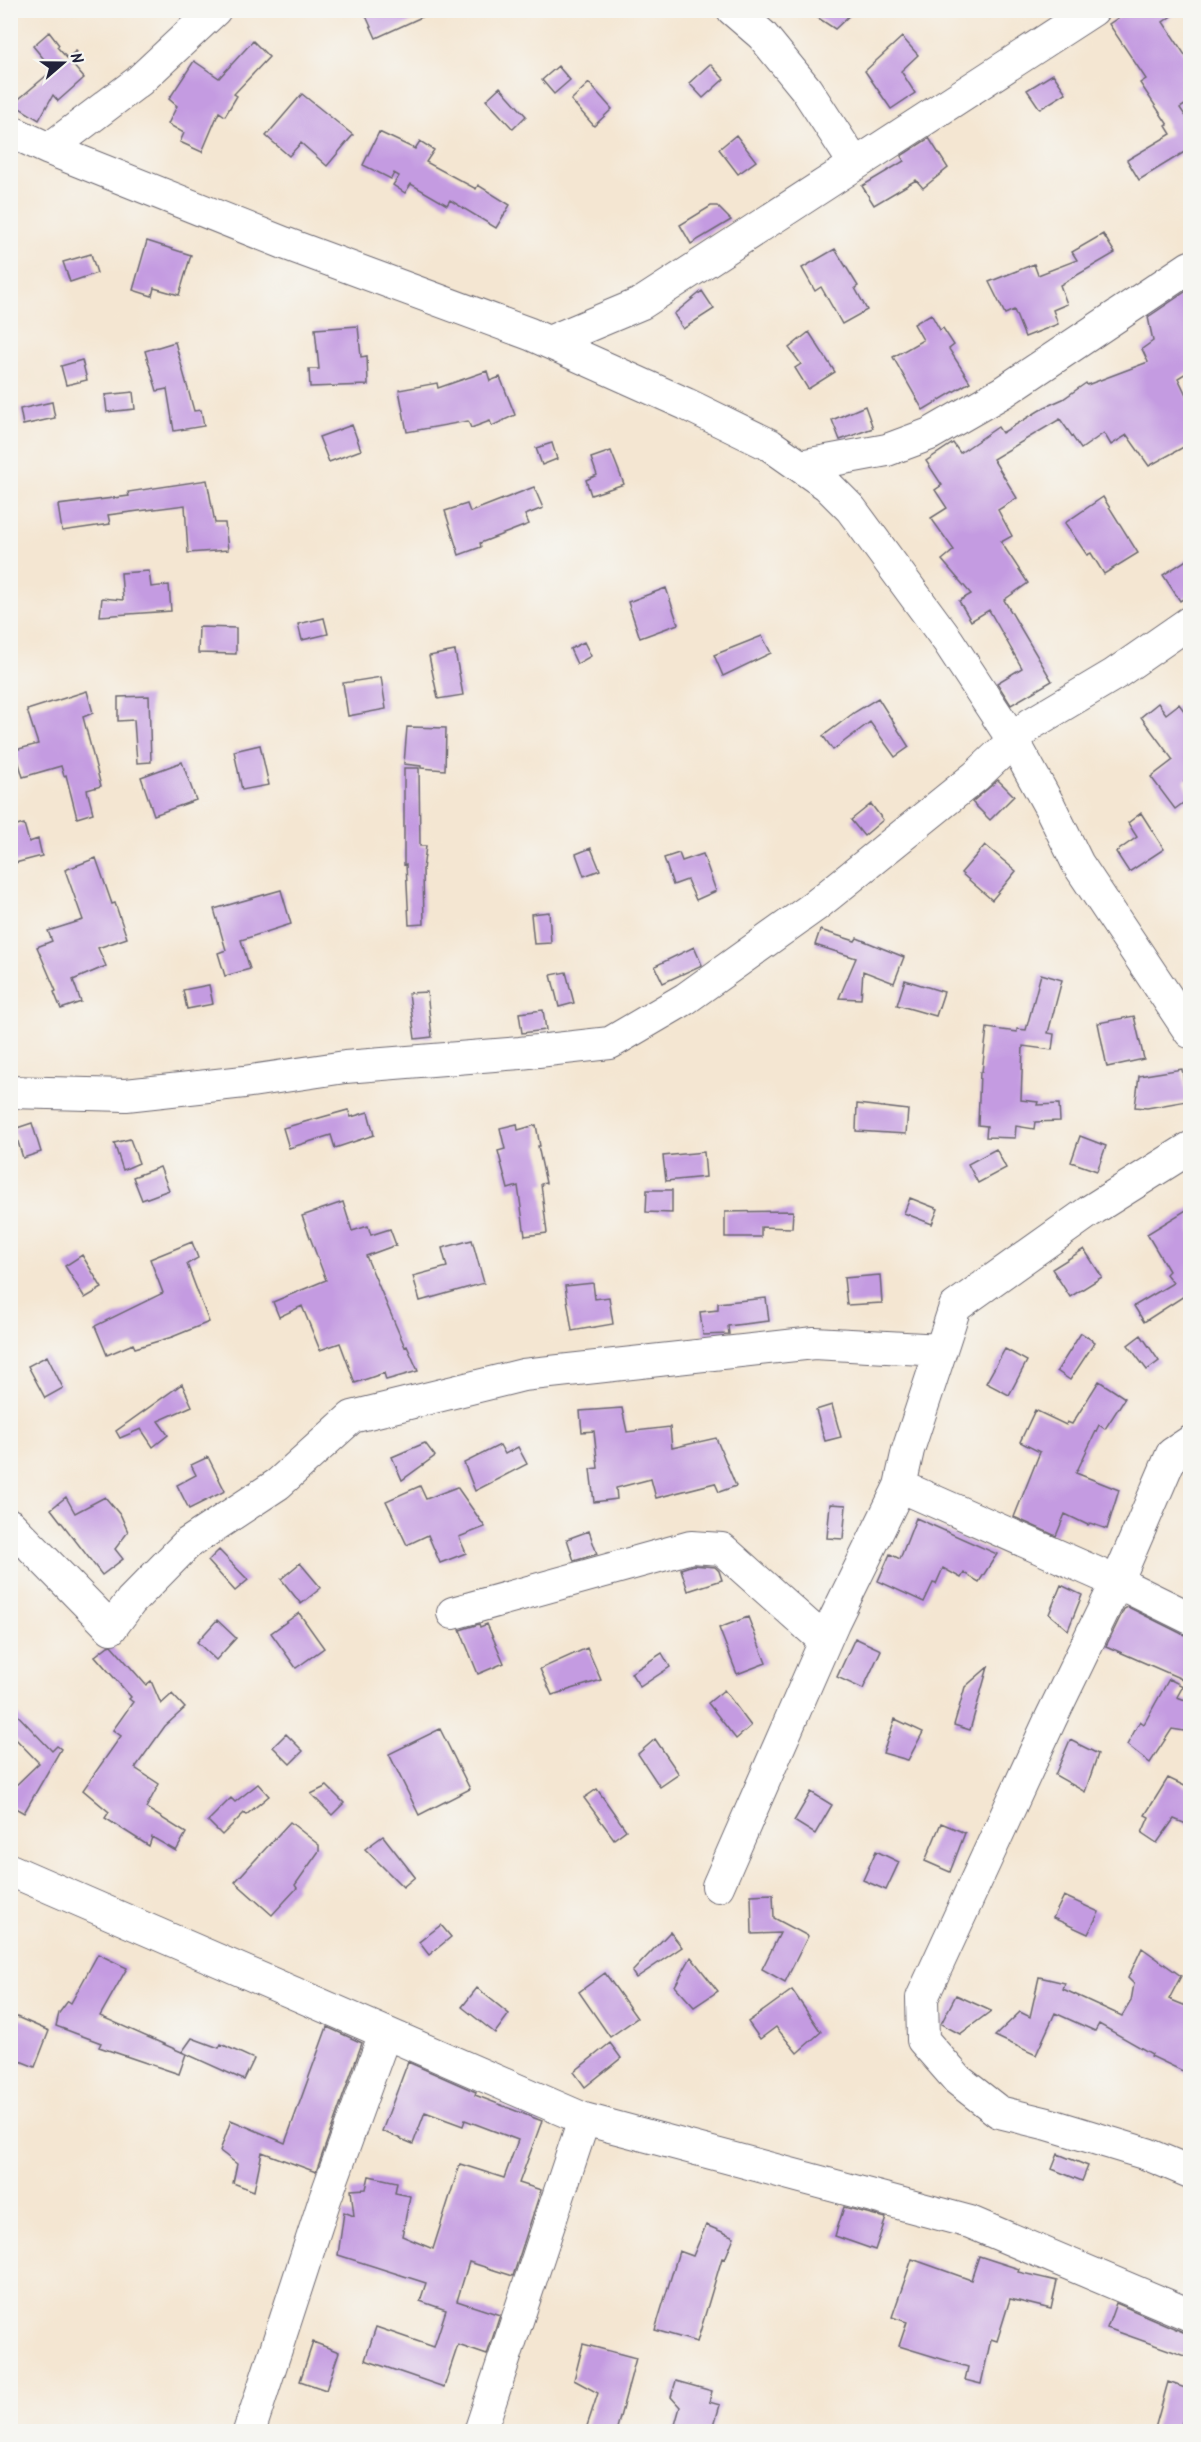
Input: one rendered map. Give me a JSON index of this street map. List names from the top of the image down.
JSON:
{
  "north": "right"
}
